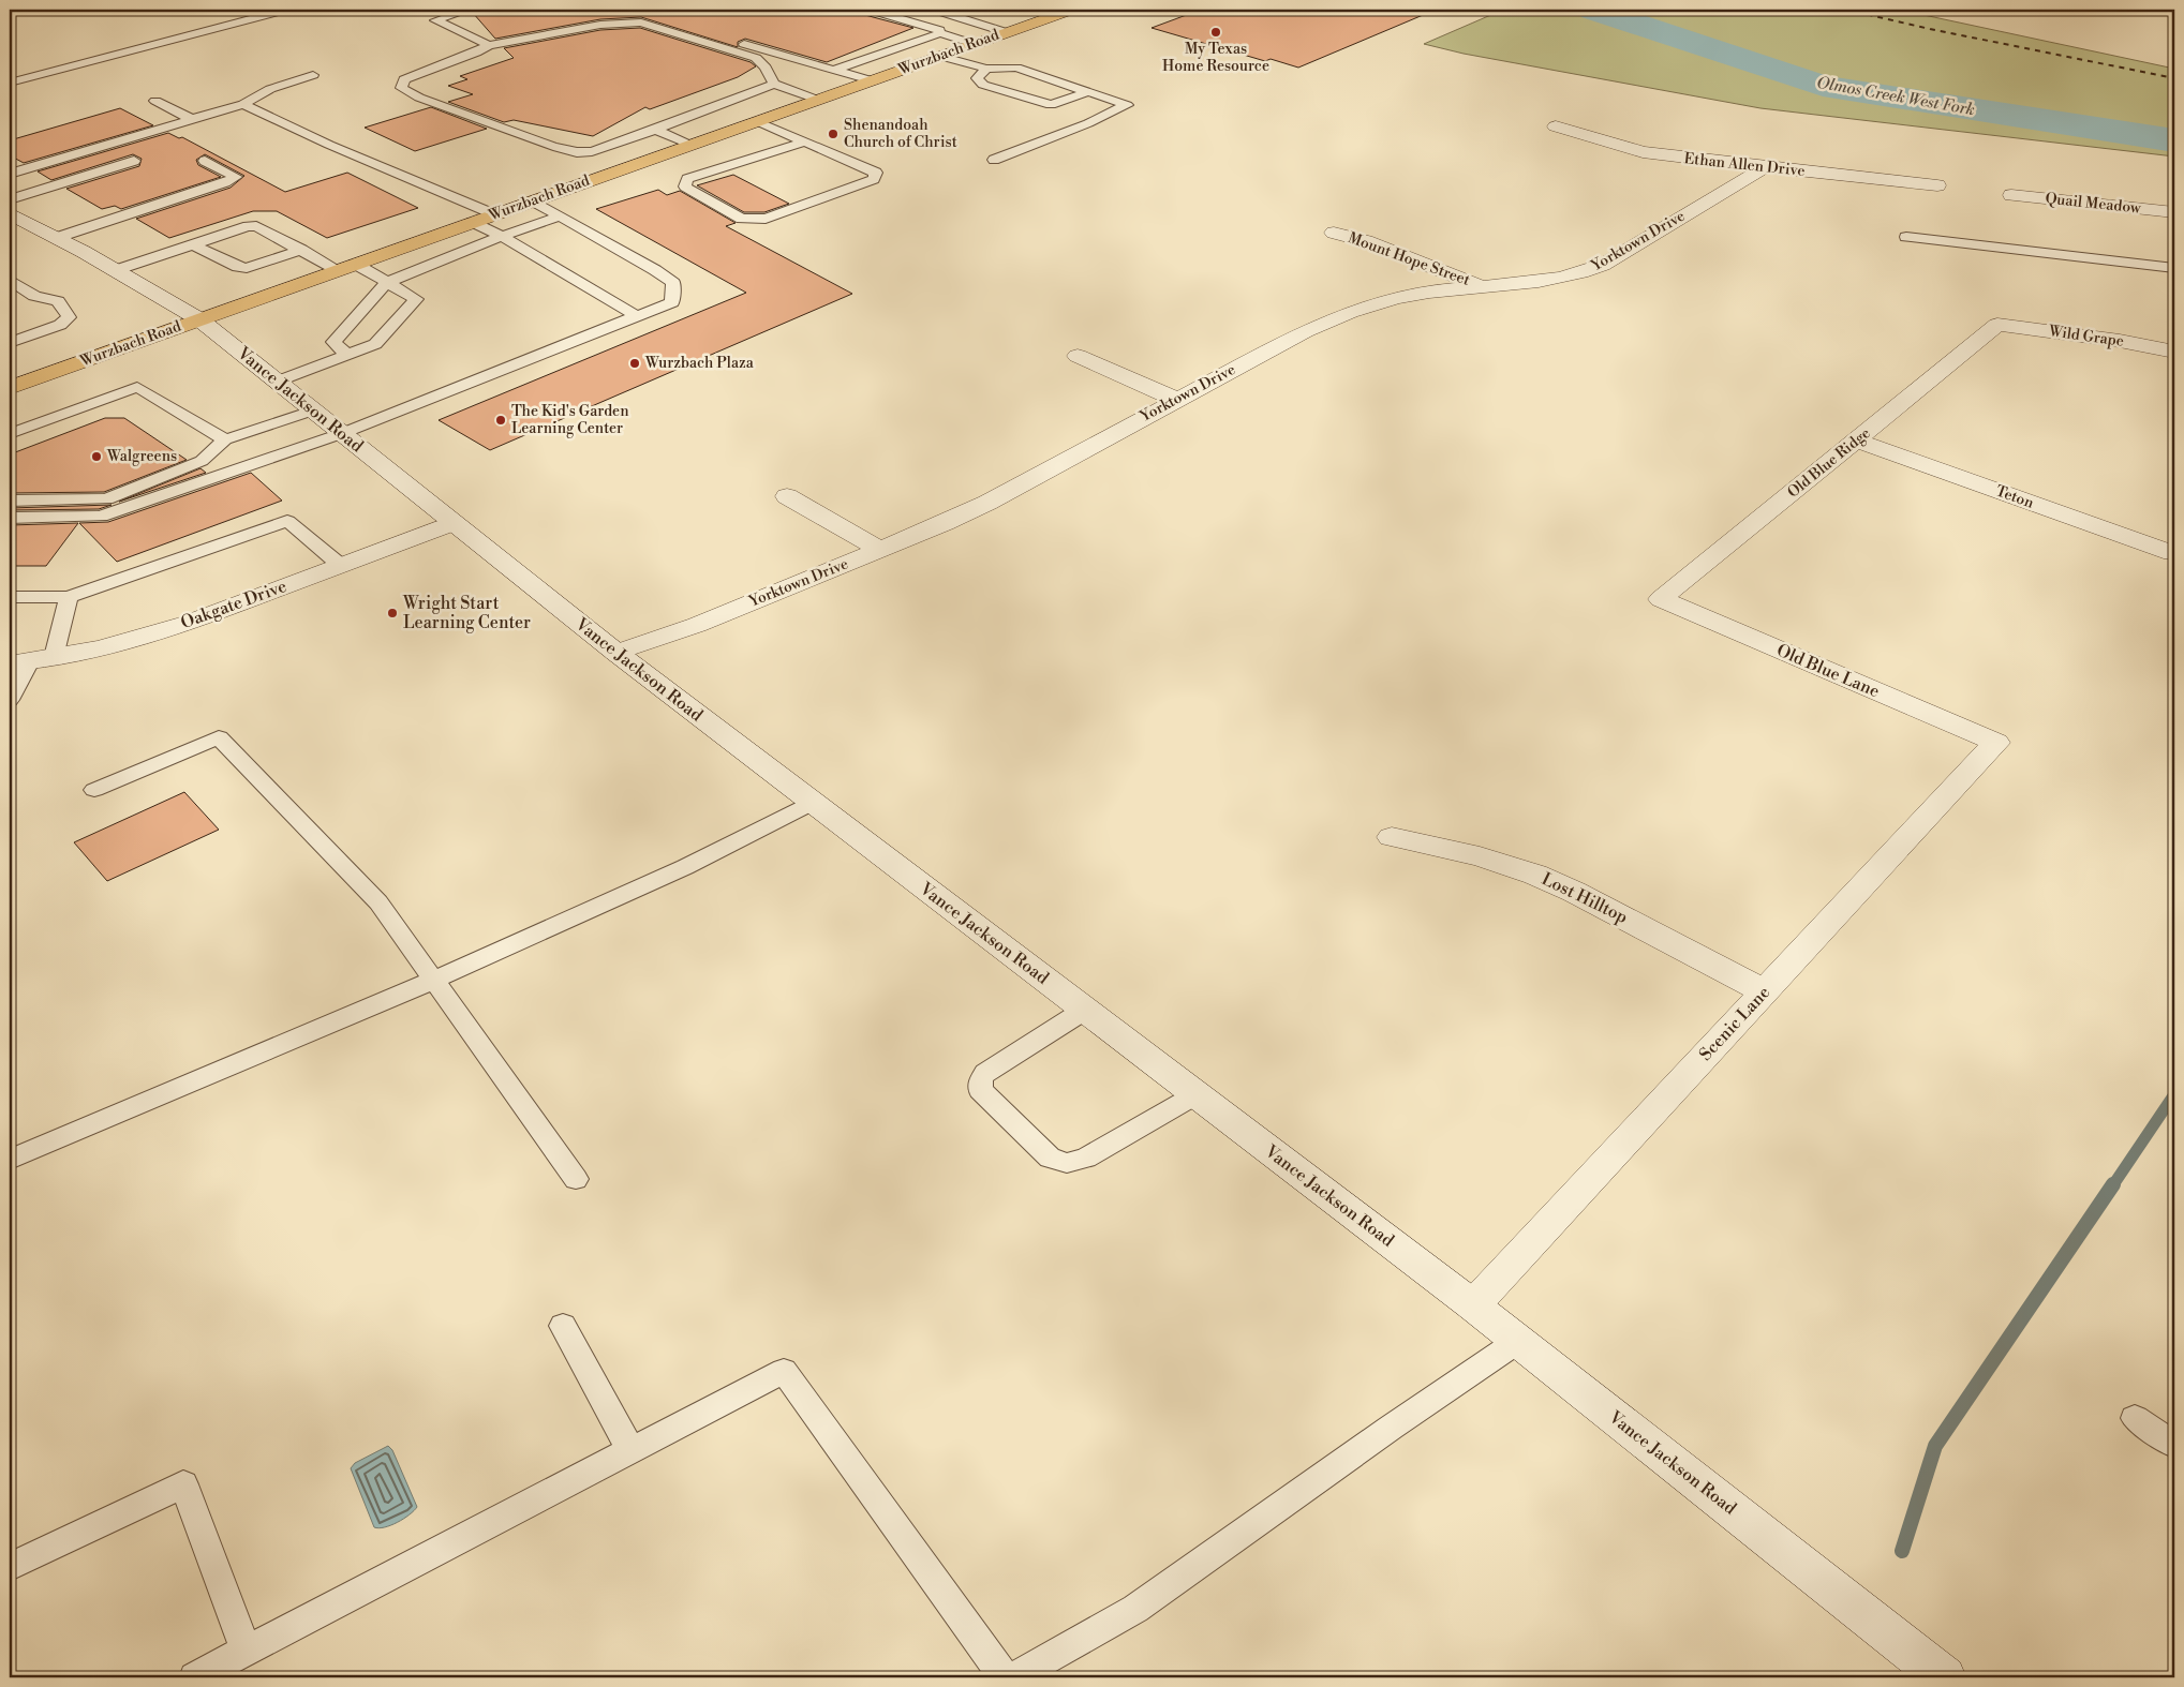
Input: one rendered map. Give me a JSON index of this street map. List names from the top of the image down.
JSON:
{
  "streets": {
    "main road": ["Wurzbach Road"],
    "street": [
      "Ethan Allen Drive",
      "Quail Meadow",
      "Yorktown Drive",
      "Mount Hope Street",
      "Wild Grape",
      "Vance Jackson Road",
      "Old Blue Ridge",
      "Teton",
      "Oakgate Drive",
      "Old Blue Lane",
      "Lost Hilltop",
      "Scenic Lane"
    ]
  },
  "crossings": [
    ["Wurzbach Road", "Vance Jackson Road"],
    ["Ethan Allen Drive", "Yorktown Drive"],
    ["Yorktown Drive", "Mount Hope Street"],
    ["Yorktown Drive", "Vance Jackson Road"],
    ["Wild Grape", "Old Blue Ridge"],
    ["Vance Jackson Road", "Oakgate Drive"],
    ["Vance Jackson Road", "Scenic Lane"],
    ["Old Blue Ridge", "Teton"],
    ["Old Blue Ridge", "Old Blue Lane"],
    ["Old Blue Lane", "Scenic Lane"],
    ["Lost Hilltop", "Scenic Lane"]
  ],
  "water": ["Olmos Creek West Fork"],
  "places": [
    "My Texas Home Resource",
    "Shenandoah Church of Christ",
    "Wurzbach Plaza",
    "The Kid's Garden Learning Center",
    "Walgreens",
    "Wright Start Learning Center"
  ]
}
